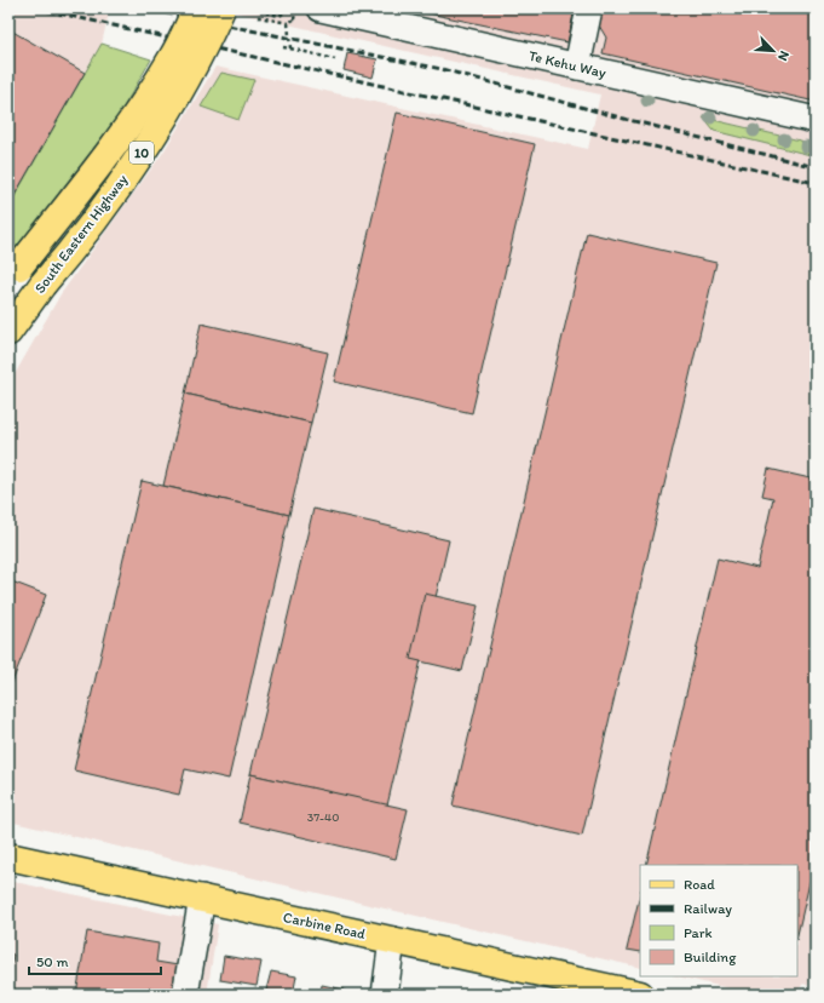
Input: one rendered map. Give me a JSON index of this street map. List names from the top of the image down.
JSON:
{
  "streets": {
    "main road": ["10", "South Eastern Highway", "Carbine Road"],
    "street": ["Te Kehu Way"]
  },
  "house_numbers": ["37-40"],
  "legend": [
    "Road",
    "Railway",
    "Park",
    "Building"
  ],
  "scale_bar": "50 m",
  "north": "bottom right"
}
